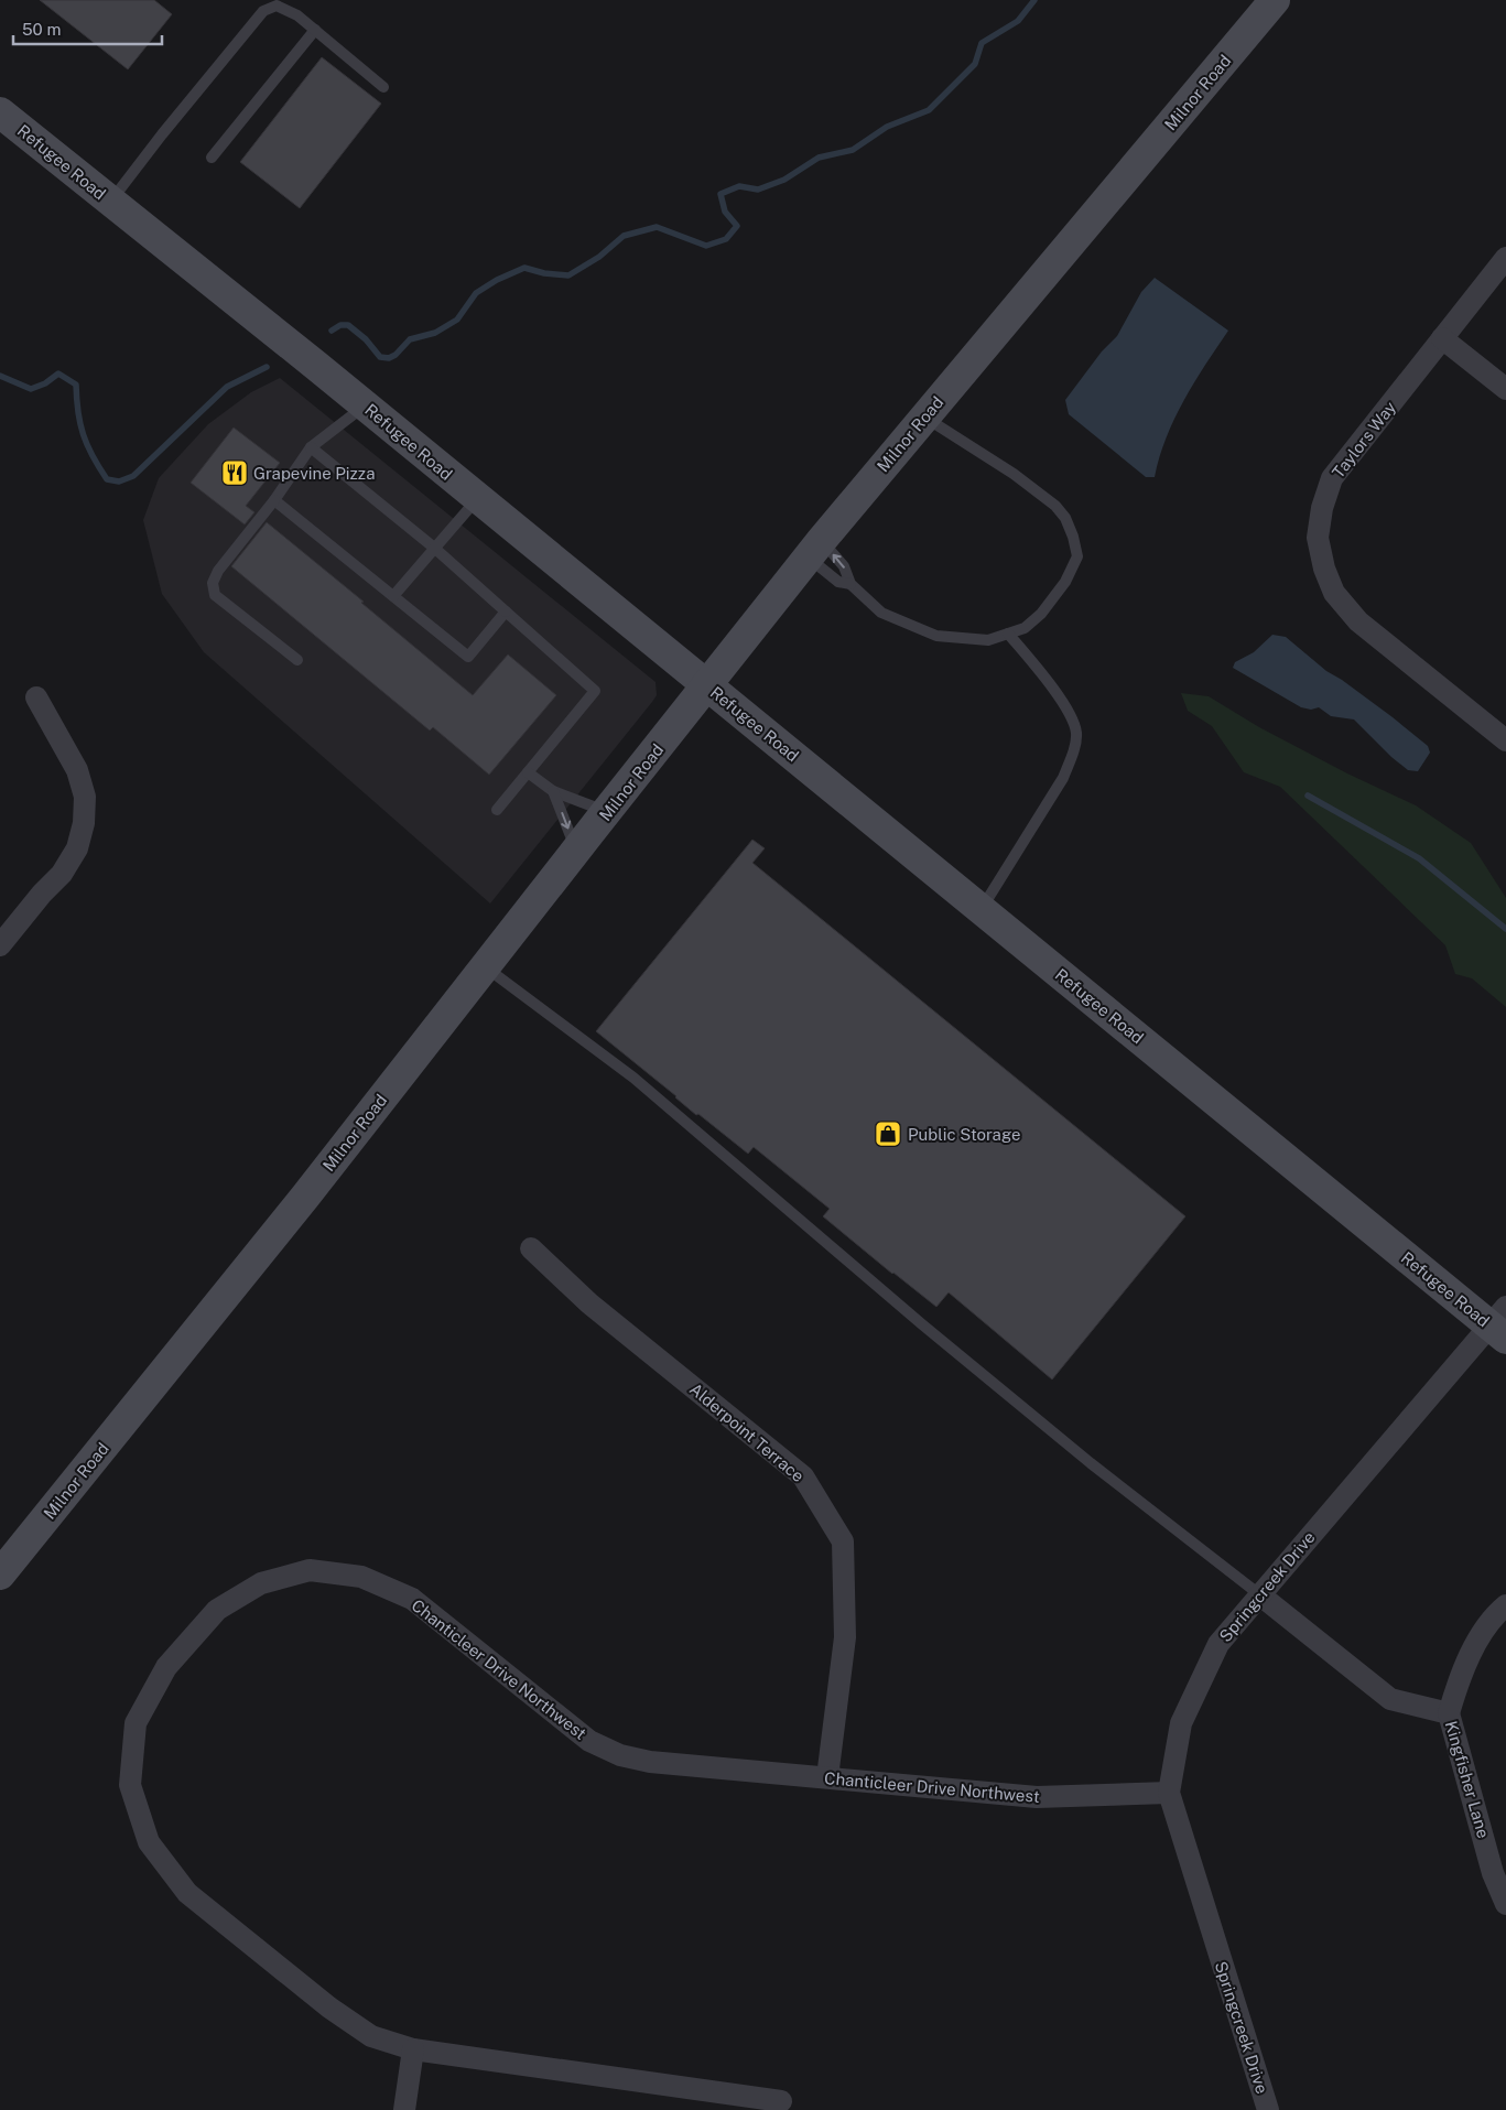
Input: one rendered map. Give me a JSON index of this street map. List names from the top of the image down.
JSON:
{
  "streets": {
    "main road": ["Milnor Road", "Refugee Road"],
    "street": [
      "Taylors Way",
      "Alderpoint Terrace",
      "Springcreek Drive",
      "Chanticleer Drive Northwest",
      "Kingfisher Lane"
    ]
  },
  "crossings": [
    ["Milnor Road", "Refugee Road"],
    ["Refugee Road", "Springcreek Drive"],
    ["Alderpoint Terrace", "Chanticleer Drive Northwest"],
    ["Springcreek Drive", "Chanticleer Drive Northwest"],
    ["Springcreek Drive", "Kingfisher Lane"]
  ],
  "places": {
    "restaurant": ["Grapevine Pizza"],
    "shop": ["Public Storage"]
  },
  "scale_bar": "50 m"
}
